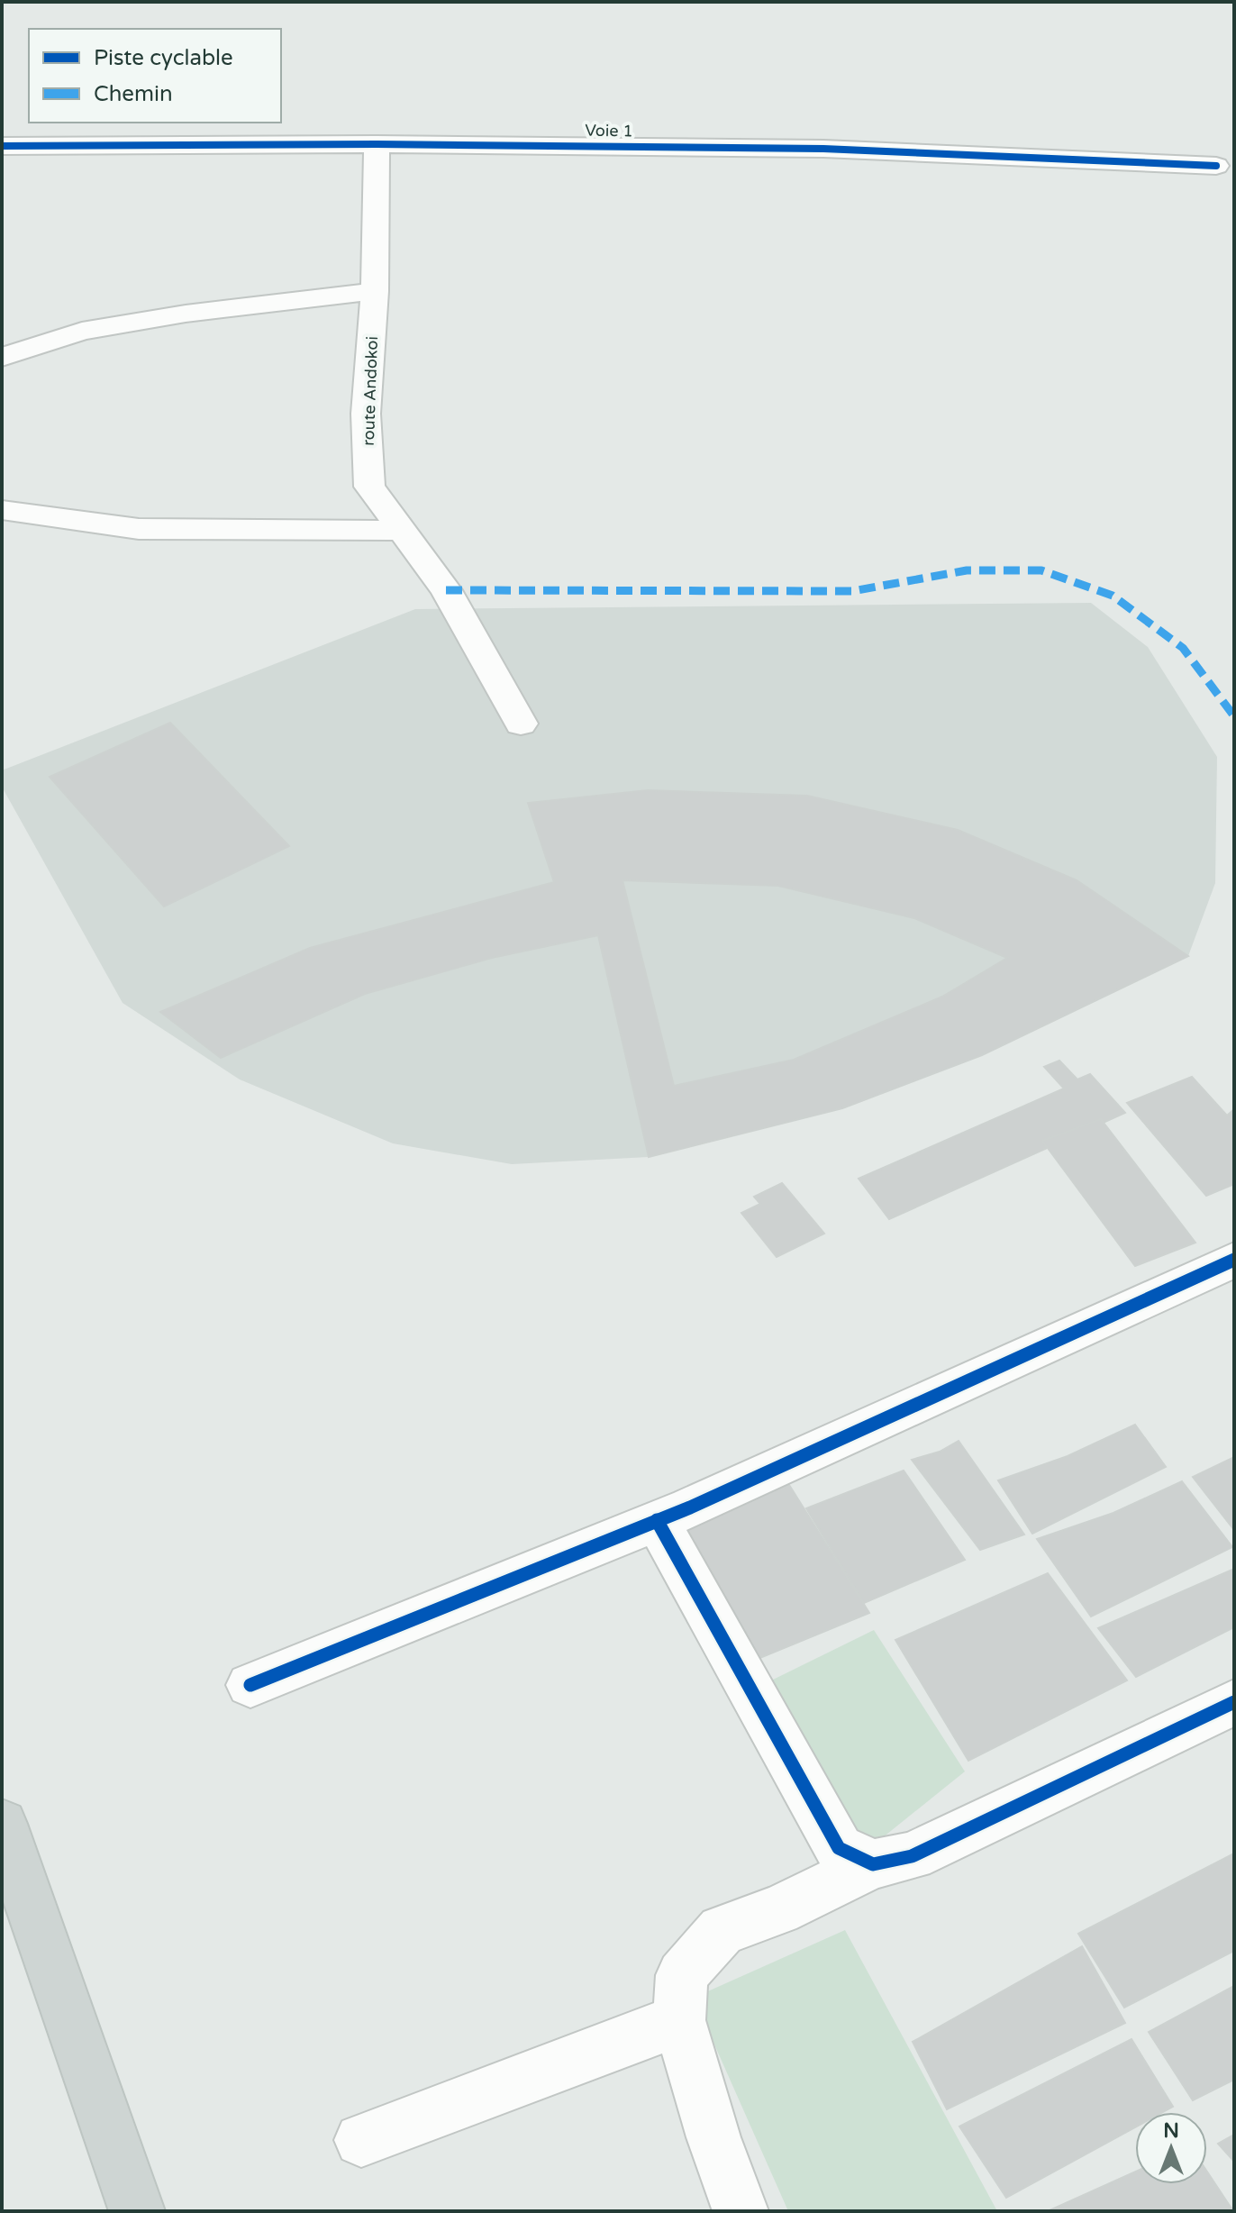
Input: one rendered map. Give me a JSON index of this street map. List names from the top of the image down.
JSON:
{
  "streets": {
    "street": ["Voie 1", "route Andokoi"]
  },
  "crossings": [
    ["Voie 1", "route Andokoi"]
  ],
  "legend": ["Piste cyclable", "Chemin"],
  "north": "top"
}
